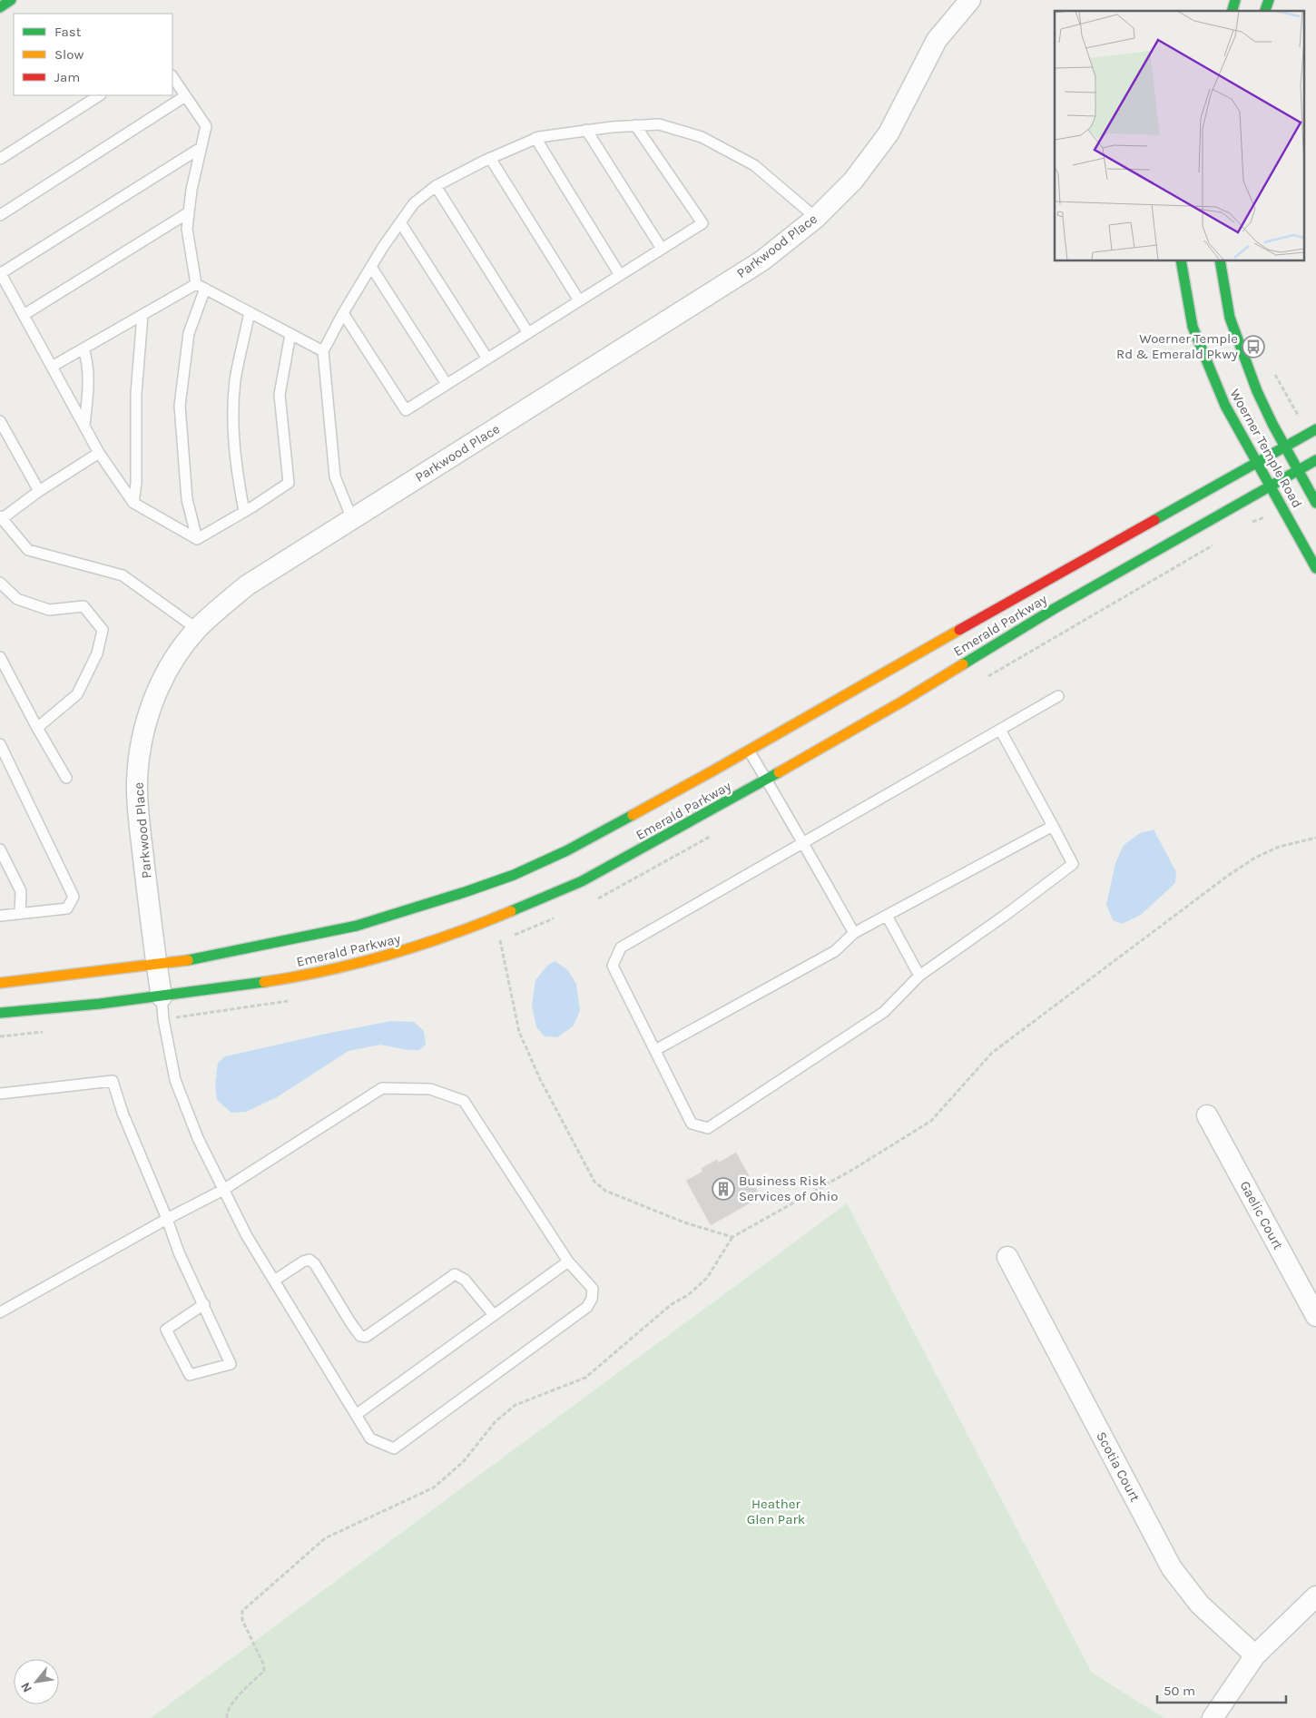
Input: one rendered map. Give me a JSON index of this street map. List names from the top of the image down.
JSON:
{
  "streets": {
    "main road": ["Woerner Temple Road", "Emerald Parkway"],
    "street": ["Parkwood Place", "Gaelic Court", "Scotia Court"]
  },
  "crossings": [
    ["Parkwood Place", "Emerald Parkway"],
    ["Woerner Temple Road", "Emerald Parkway"]
  ],
  "parks": ["Heather Glen Park"],
  "places": {
    "bus stop": ["Woerner Temple Rd & Emerald Pkwy"],
    "building": ["Business Risk Services of Ohio"]
  },
  "legend": ["Fast", "Slow", "Jam"],
  "scale_bar": "50 m",
  "north": "bottom left"
}
